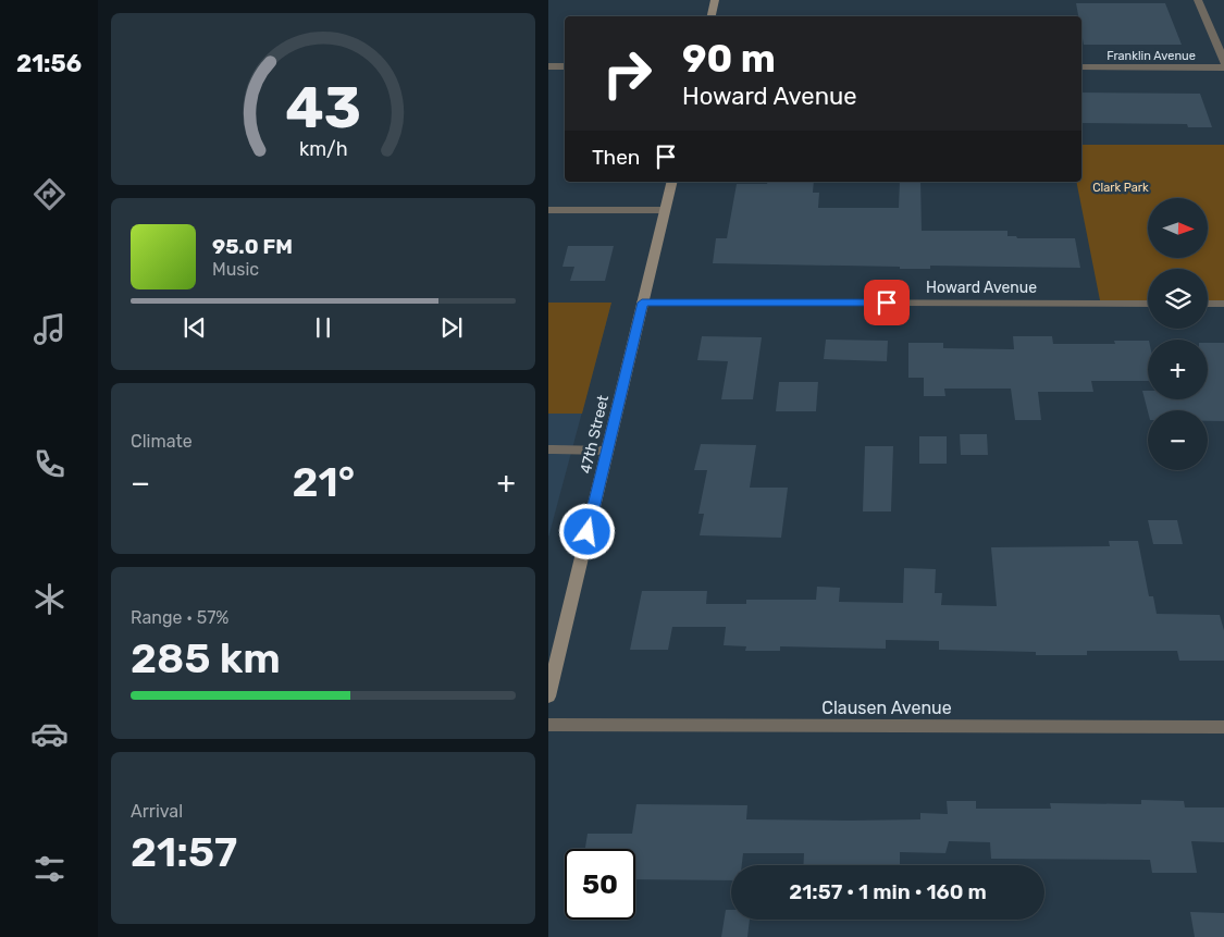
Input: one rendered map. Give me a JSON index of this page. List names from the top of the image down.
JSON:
{
  "streets": {
    "main road": ["47th Street"],
    "street": ["Franklin Avenue", "Howard Avenue", "Clausen Avenue"]
  },
  "crossings": [
    ["Howard Avenue", "47th Street"]
  ],
  "parks": ["Clark Park"],
  "north": "right",
  "page": {
    "tabs": "21:56",
    "turn": ["90 m", "Howard Avenue"],
    "then": "Then",
    "map_buttons": ["+", "−"],
    "song": ["95.0 FM", "Music"],
    "tile": [
      "Climate",
      ["Range · 57%", "285 km"],
      ["Arrival", "21:57"]
    ],
    "heat": ["−", "21°", "+"],
    "limit": "50",
    "trip": "21:57 · 1 min · 160 m",
    "gauge": ["43", "km/h"]
  }
}
